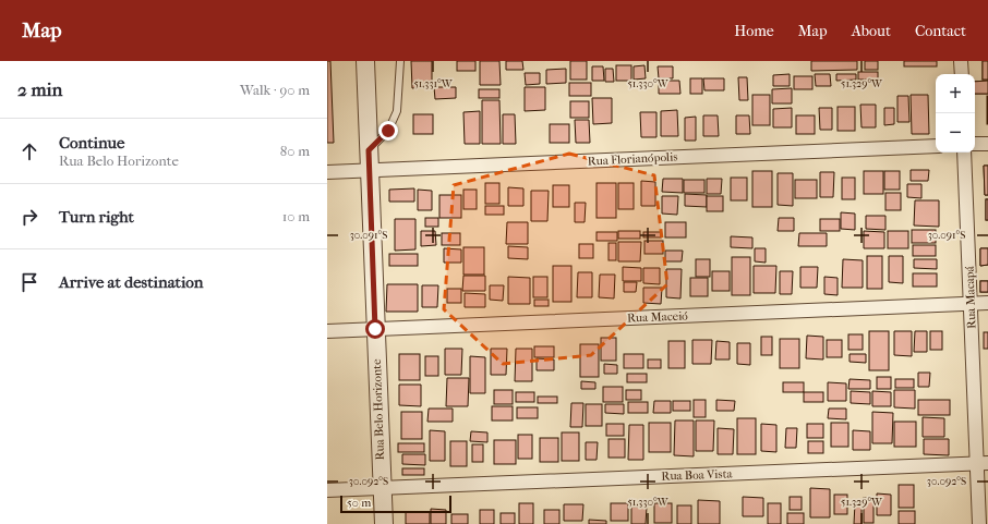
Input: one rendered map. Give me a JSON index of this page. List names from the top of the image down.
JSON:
{
  "streets": {
    "street": [
      "Rua Florianópolis",
      "Rua Macapá",
      "Rua Maceió",
      "Rua Belo Horizonte",
      "Rua Boa Vista"
    ]
  },
  "crossings": [
    ["Rua Florianópolis", "Rua Belo Horizonte"],
    ["Rua Macapá", "Rua Maceió"],
    ["Rua Macapá", "Rua Boa Vista"],
    ["Rua Maceió", "Rua Belo Horizonte"],
    ["Rua Belo Horizonte", "Rua Boa Vista"]
  ],
  "scale_bar": "50 m",
  "page": {
    "header": "Map",
    "nav": [
      "Home",
      "Map",
      "About",
      "Contact"
    ],
    "heading": ["2 min", "Walk · 90 m"],
    "map_buttons": ["+", "−"],
    "list": [
      ["Continue", "Rua Belo Horizonte", "80 m"],
      ["Turn right", "10 m"],
      "Arrive at destination"
    ],
    "scale": "50 m"
  },
  "coordinates": [
    "51.331°W",
    "51.330°W",
    "51.329°W",
    "30.091°S",
    "30.092°S"
  ]
}
